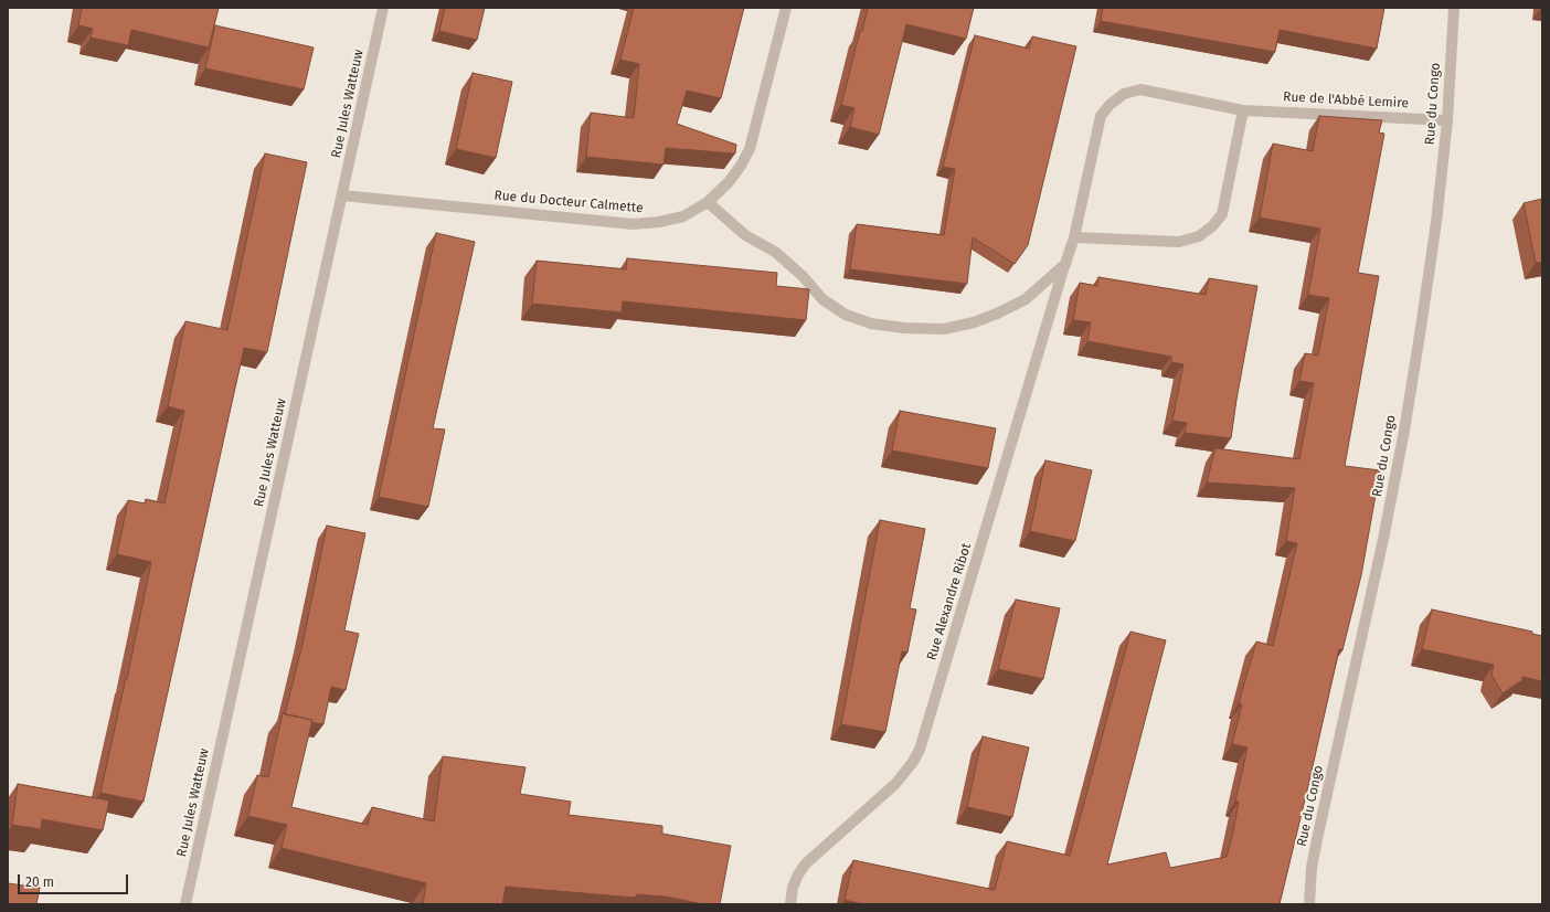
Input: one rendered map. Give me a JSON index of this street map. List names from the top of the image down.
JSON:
{
  "streets": {
    "street": [
      "Rue de l'Abbé Lemire",
      "Rue Jules Watteuw",
      "Rue du Congo",
      "Rue du Docteur Calmette",
      "Rue Alexandre Ribot"
    ]
  },
  "crossings": [
    ["Rue de l'Abbé Lemire", "Rue du Congo"],
    ["Rue de l'Abbé Lemire", "Rue du Docteur Calmette"],
    ["Rue de l'Abbé Lemire", "Rue Alexandre Ribot"],
    ["Rue Jules Watteuw", "Rue du Docteur Calmette"]
  ],
  "scale_bar": "20 m"
}
